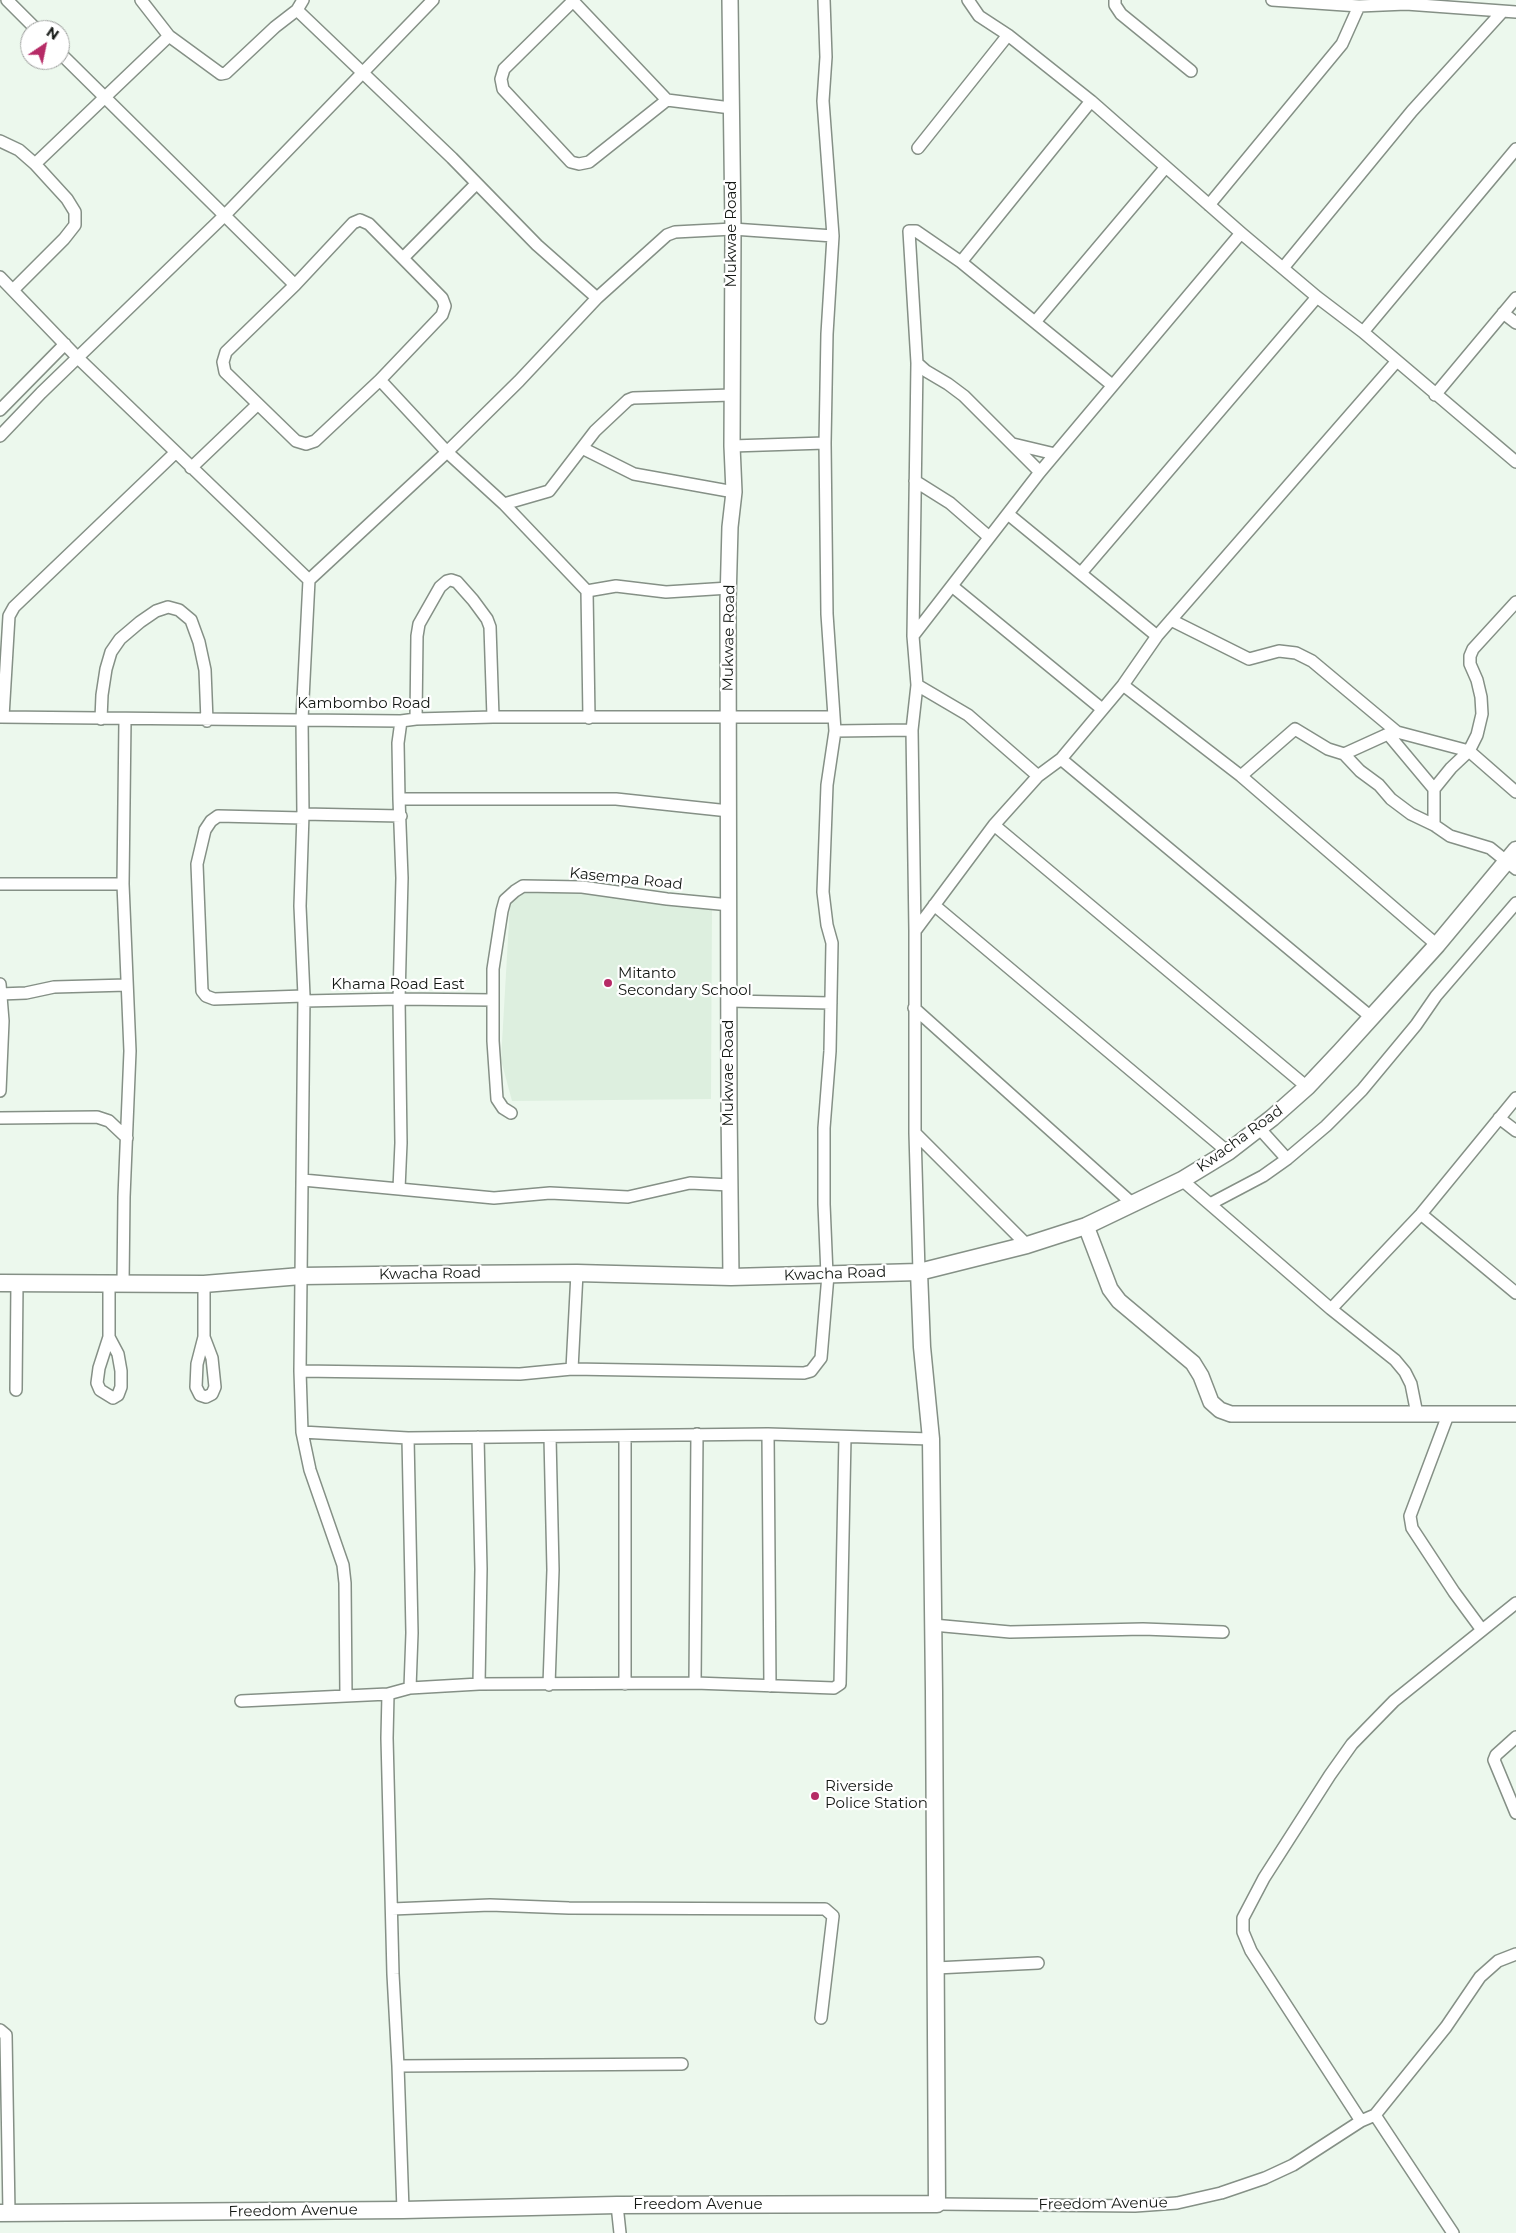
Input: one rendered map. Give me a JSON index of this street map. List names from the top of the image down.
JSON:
{
  "streets": {
    "main road": ["Kwacha Road", "Freedom Avenue"],
    "street": [
      "Mukwae Road",
      "Kambombo Road",
      "Kasempa Road",
      "Khama Road East"
    ]
  },
  "crossings": [
    ["Mukwae Road", "Kambombo Road"],
    ["Mukwae Road", "Kasempa Road"],
    ["Mukwae Road", "Kwacha Road"],
    ["Kasempa Road", "Khama Road East"]
  ],
  "places": ["Mitanto Secondary School", "Riverside Police Station"],
  "north": "top right"
}
